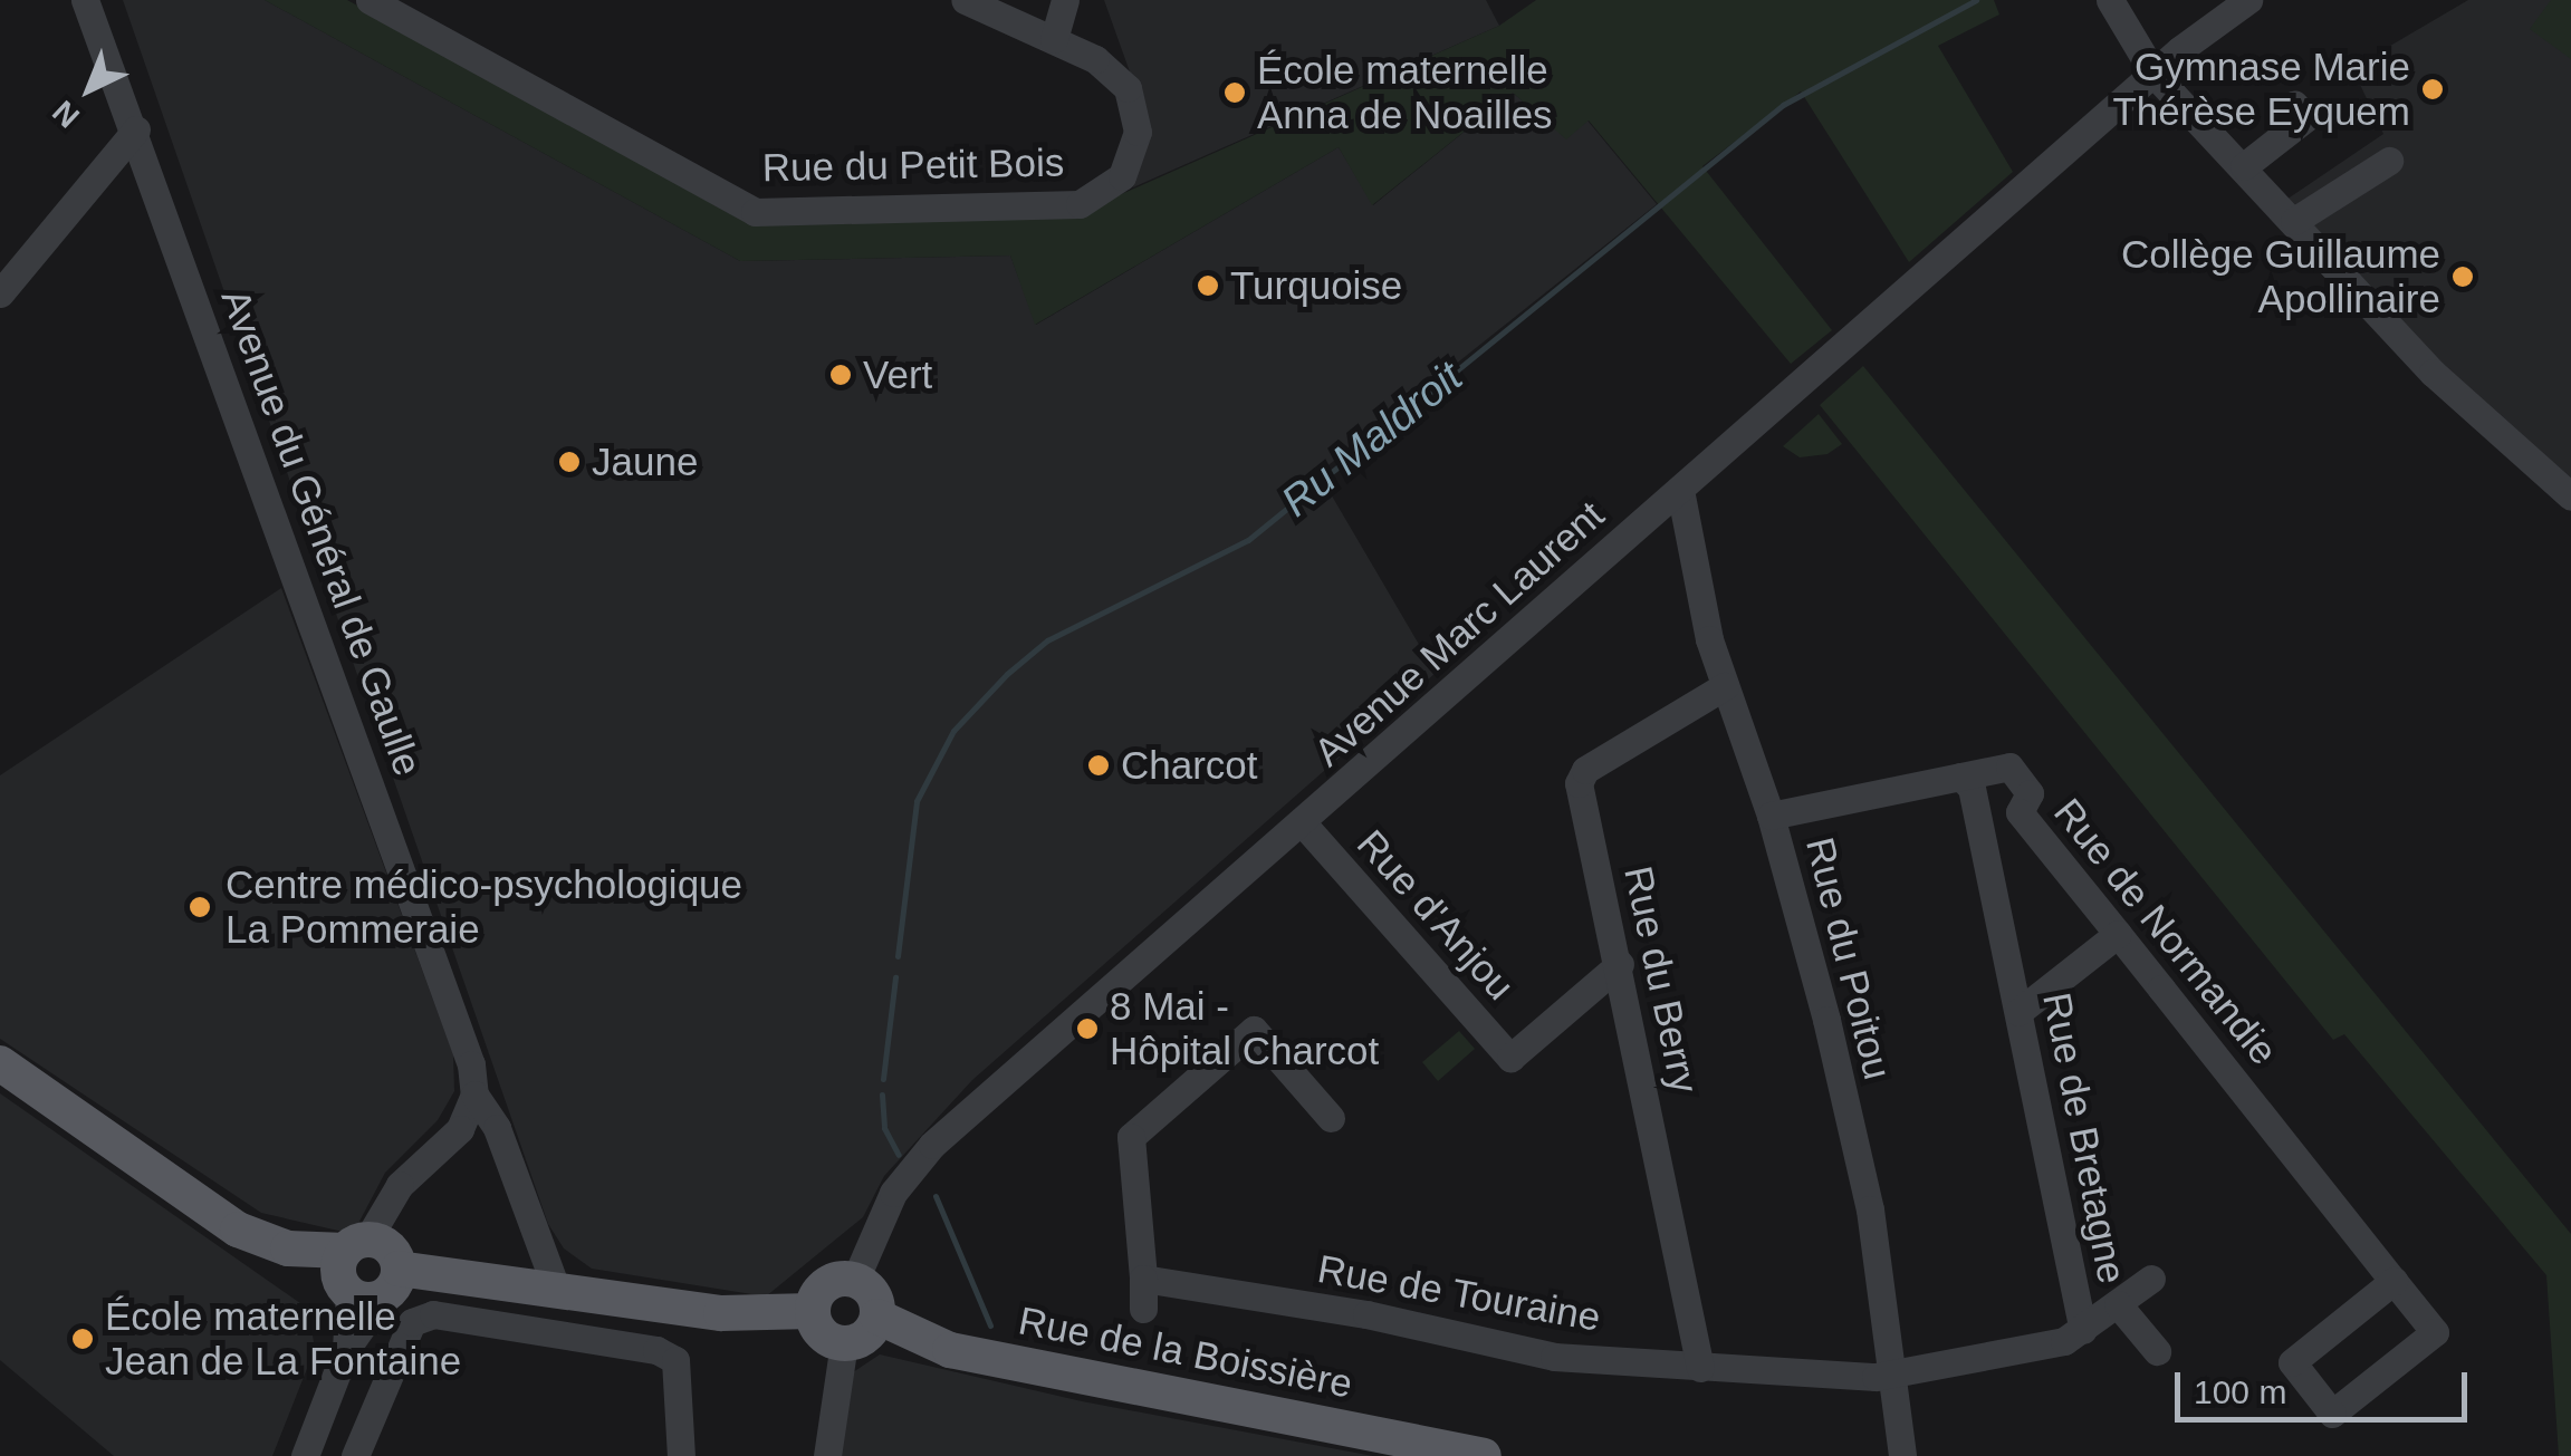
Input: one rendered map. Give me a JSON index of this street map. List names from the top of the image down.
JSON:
{
  "streets": {
    "main road": ["Rue de la Boissière"],
    "street": [
      "Rue du Petit Bois",
      "Avenue du Général de Gaulle",
      "Avenue Marc Laurent",
      "Rue d'Anjou",
      "Rue de Normandie",
      "Rue du Poitou",
      "Rue du Berry",
      "Rue de Bretagne",
      "Rue de Touraine"
    ]
  },
  "crossings": [
    ["Avenue Marc Laurent", "Rue d'Anjou"],
    ["Avenue Marc Laurent", "Rue du Poitou"],
    ["Avenue Marc Laurent", "Rue de la Boissière"],
    ["Rue d'Anjou", "Rue du Berry"],
    ["Rue de Normandie", "Rue du Poitou"],
    ["Rue de Normandie", "Rue de Bretagne"],
    ["Rue du Poitou", "Rue du Berry"],
    ["Rue du Poitou", "Rue de Bretagne"],
    ["Rue du Poitou", "Rue de Touraine"],
    ["Rue du Berry", "Rue de Touraine"],
    ["Rue de Bretagne", "Rue de Touraine"]
  ],
  "water": ["Ru Maldroit"],
  "places": [
    "Gymnase Marie Thérèse Eyquem",
    "École maternelle Anna de Noailles",
    "Collège Guillaume Apollinaire",
    "Turquoise",
    "Vert",
    "Jaune",
    "Charcot",
    "Centre médico-psychologique La Pommeraie",
    "8 Mai - Hôpital Charcot",
    "École maternelle Jean de La Fontaine"
  ],
  "scale_bar": "100 m",
  "north": "bottom left"
}
